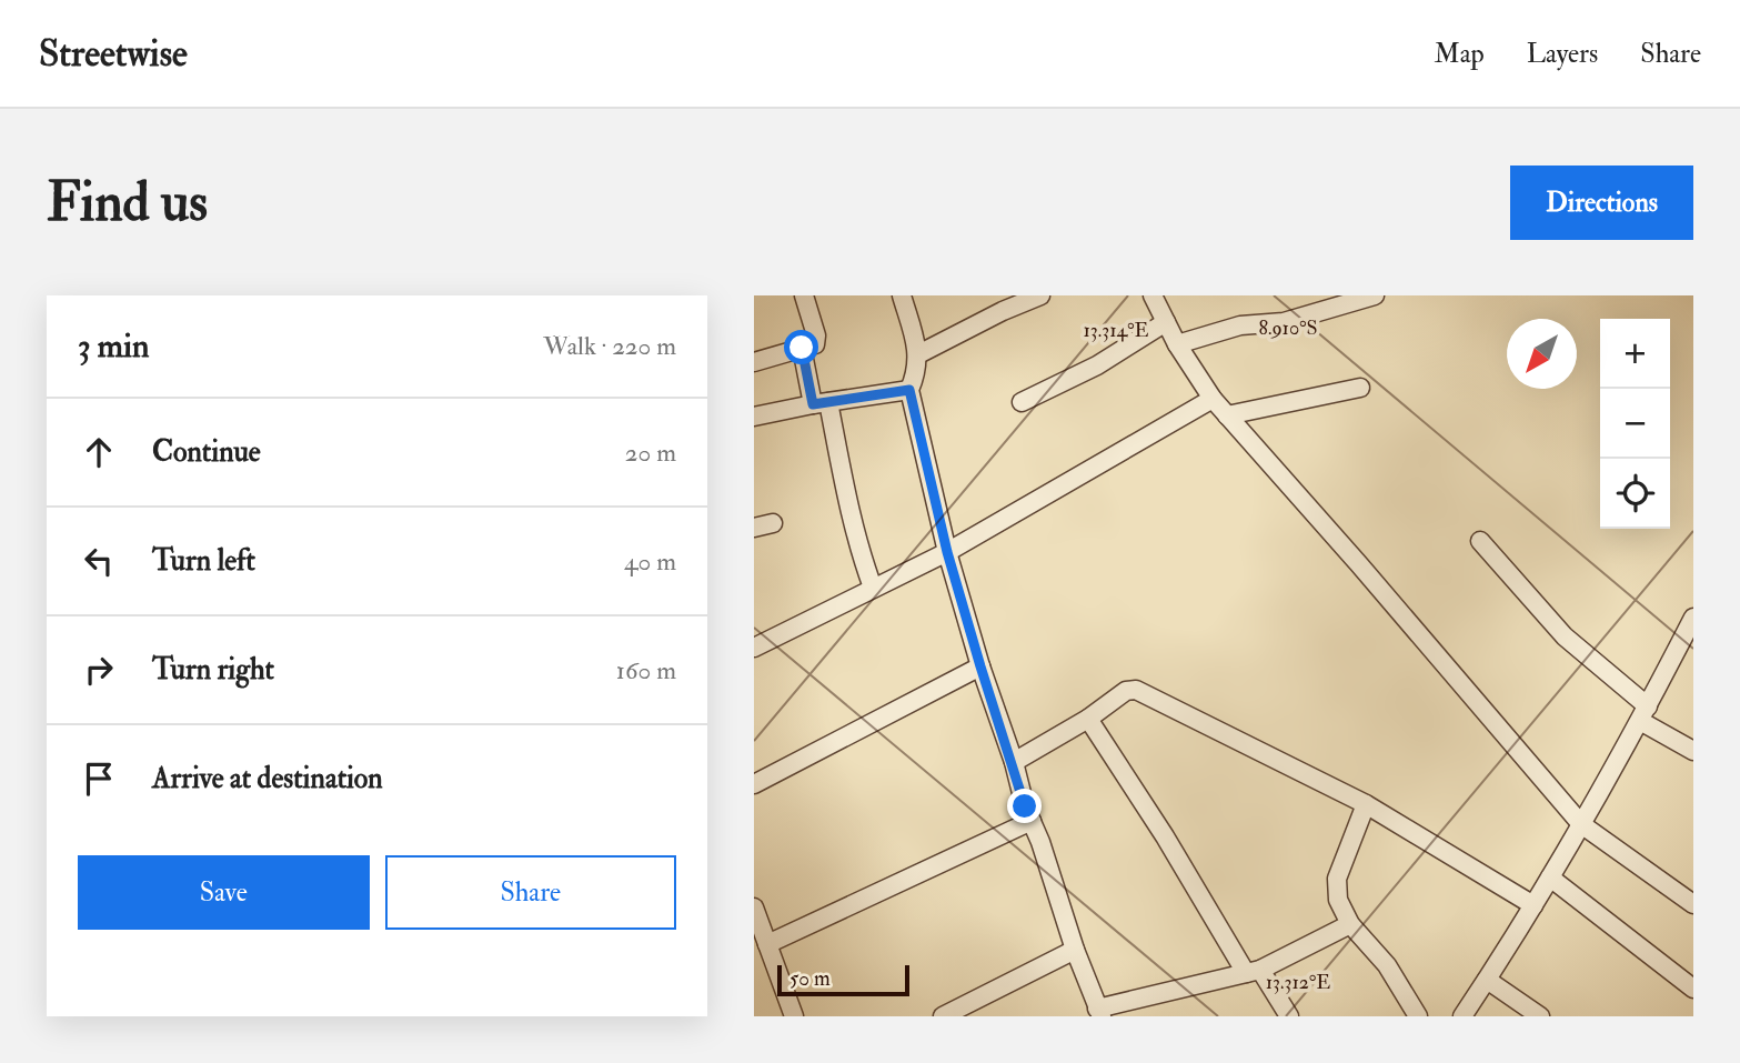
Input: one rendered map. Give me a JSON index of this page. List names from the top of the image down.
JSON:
{
  "scale_bar": "50 m",
  "north": "bottom left",
  "page": {
    "header": "Streetwise",
    "nav": ["Map", "Layers", "Share"],
    "buttons": [
      "Directions",
      ["Save", "Share"]
    ],
    "title": "Find us",
    "heading": ["3 min", "Walk · 220 m"],
    "map_buttons": ["+", "−"],
    "list": [
      ["Continue", "20 m"],
      ["Turn left", "40 m"],
      ["Turn right", "160 m"],
      "Arrive at destination"
    ],
    "scale": "50 m"
  },
  "coordinates": ["8.910°S", "13.314°E", "13.312°E"]
}
